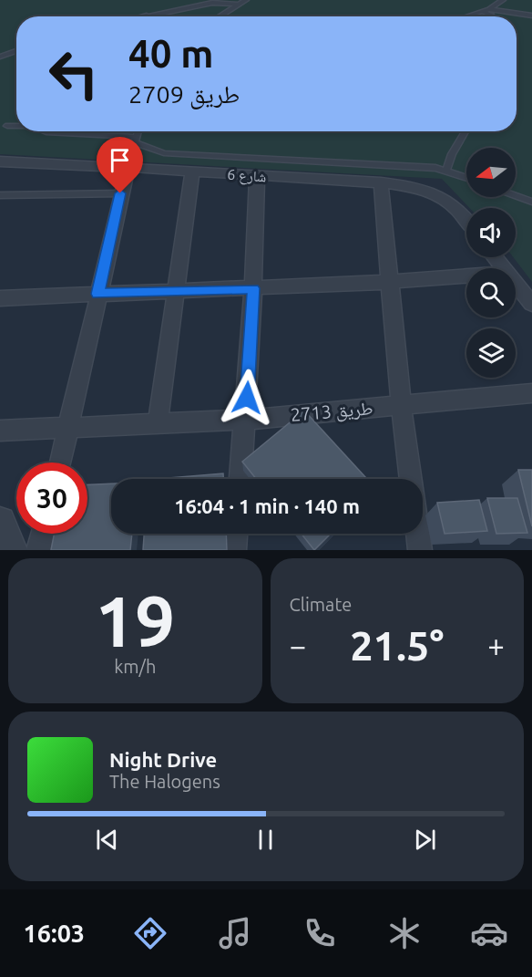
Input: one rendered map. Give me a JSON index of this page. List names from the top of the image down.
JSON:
{
  "streets": {
    "street": ["شارع 6", "طريق 2713"]
  },
  "north": "left",
  "page": {
    "turn": ["40 m", "طريق 2709"],
    "limit": "30",
    "trip": "16:04 · 1 min · 140 m",
    "tile": [
      ["19", "km/h"],
      "Climate"
    ],
    "heat": ["−", "21.5°", "+"],
    "song": ["Night Drive", "The Halogens"],
    "tabs": "16:03"
  }
}
